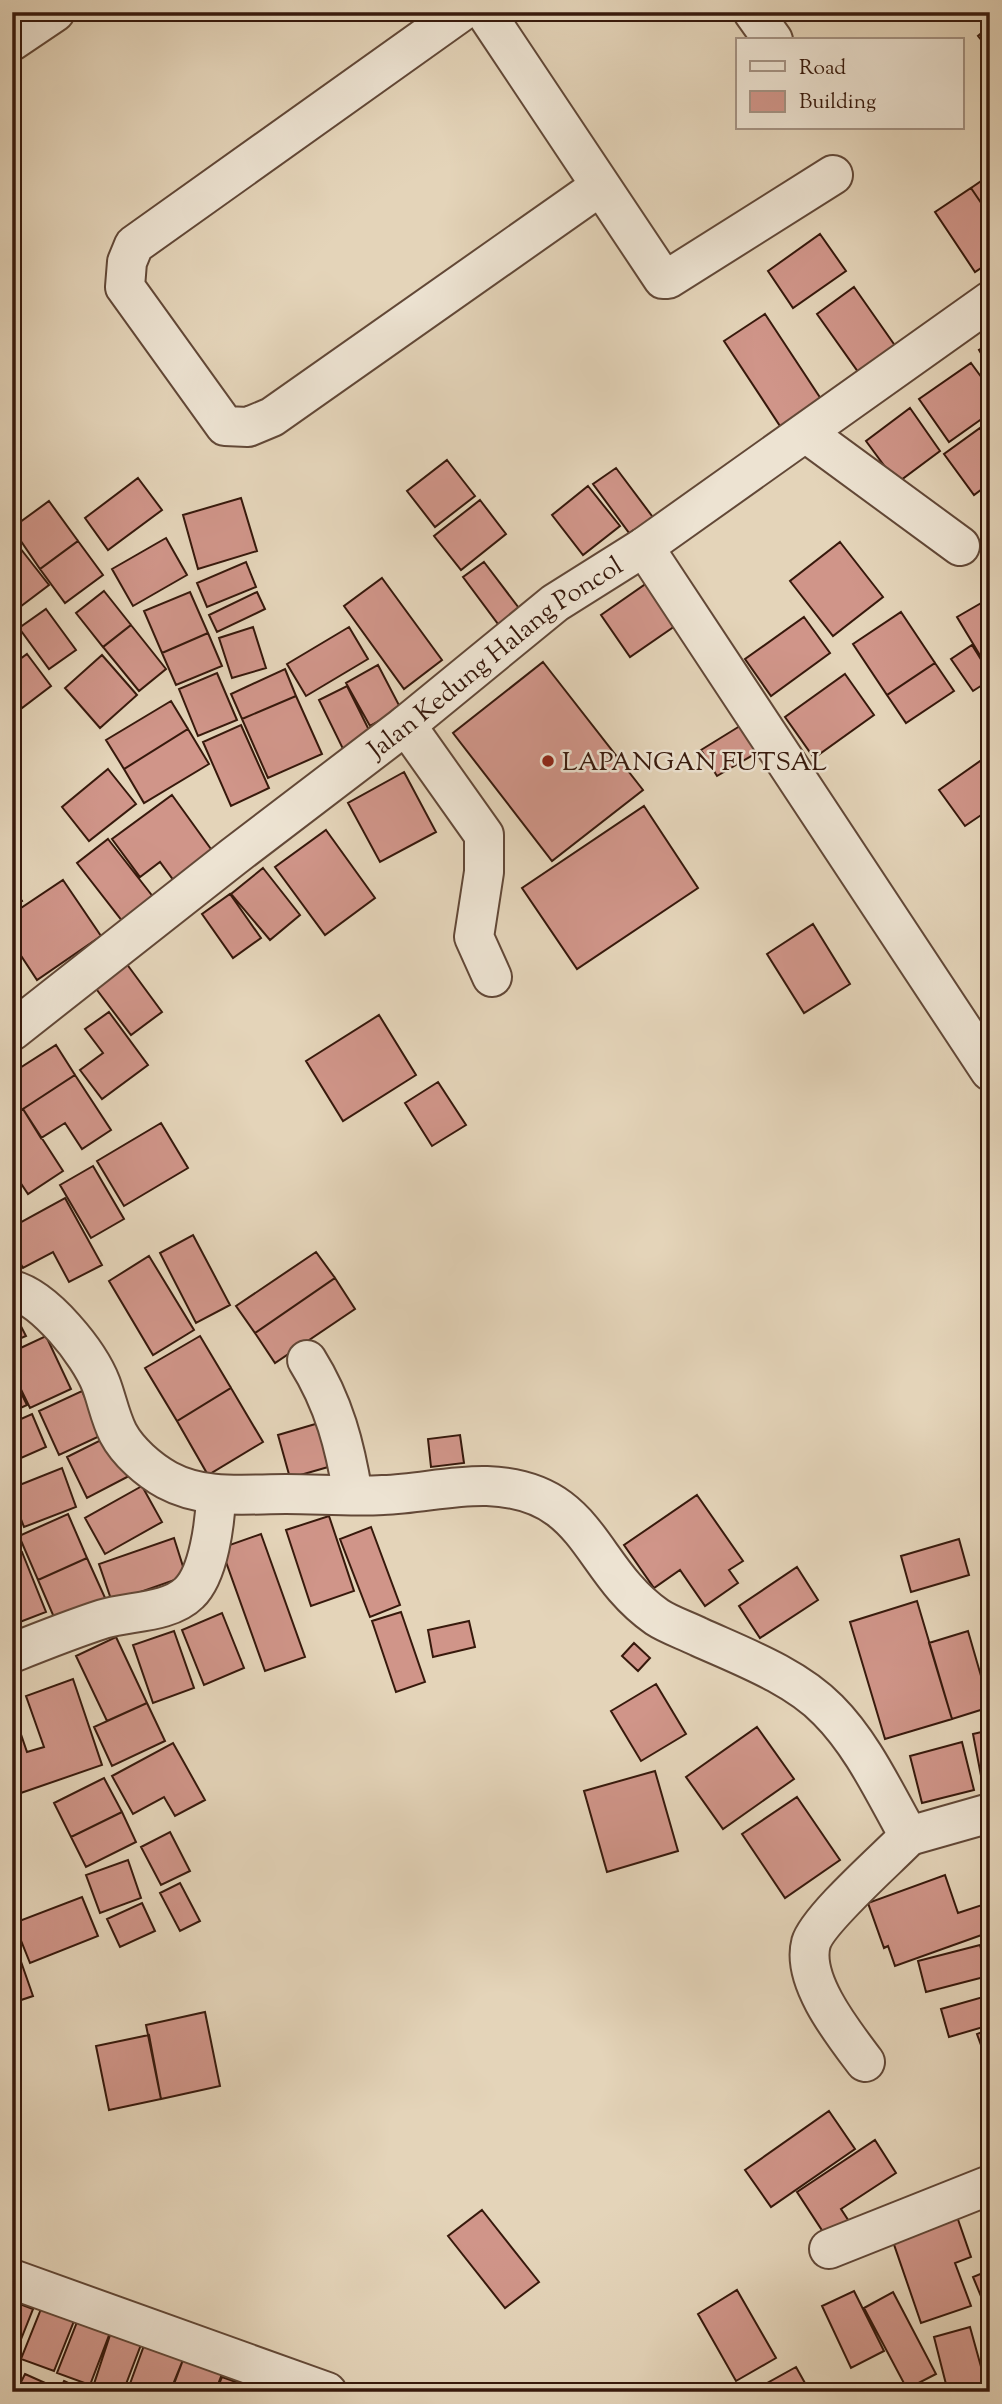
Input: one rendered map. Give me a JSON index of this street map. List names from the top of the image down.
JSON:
{
  "streets": {
    "street": ["Jalan Kedung Halang Poncol"]
  },
  "places": ["LAPANGAN FUTSAL"],
  "legend": ["Road", "Building"]
}
